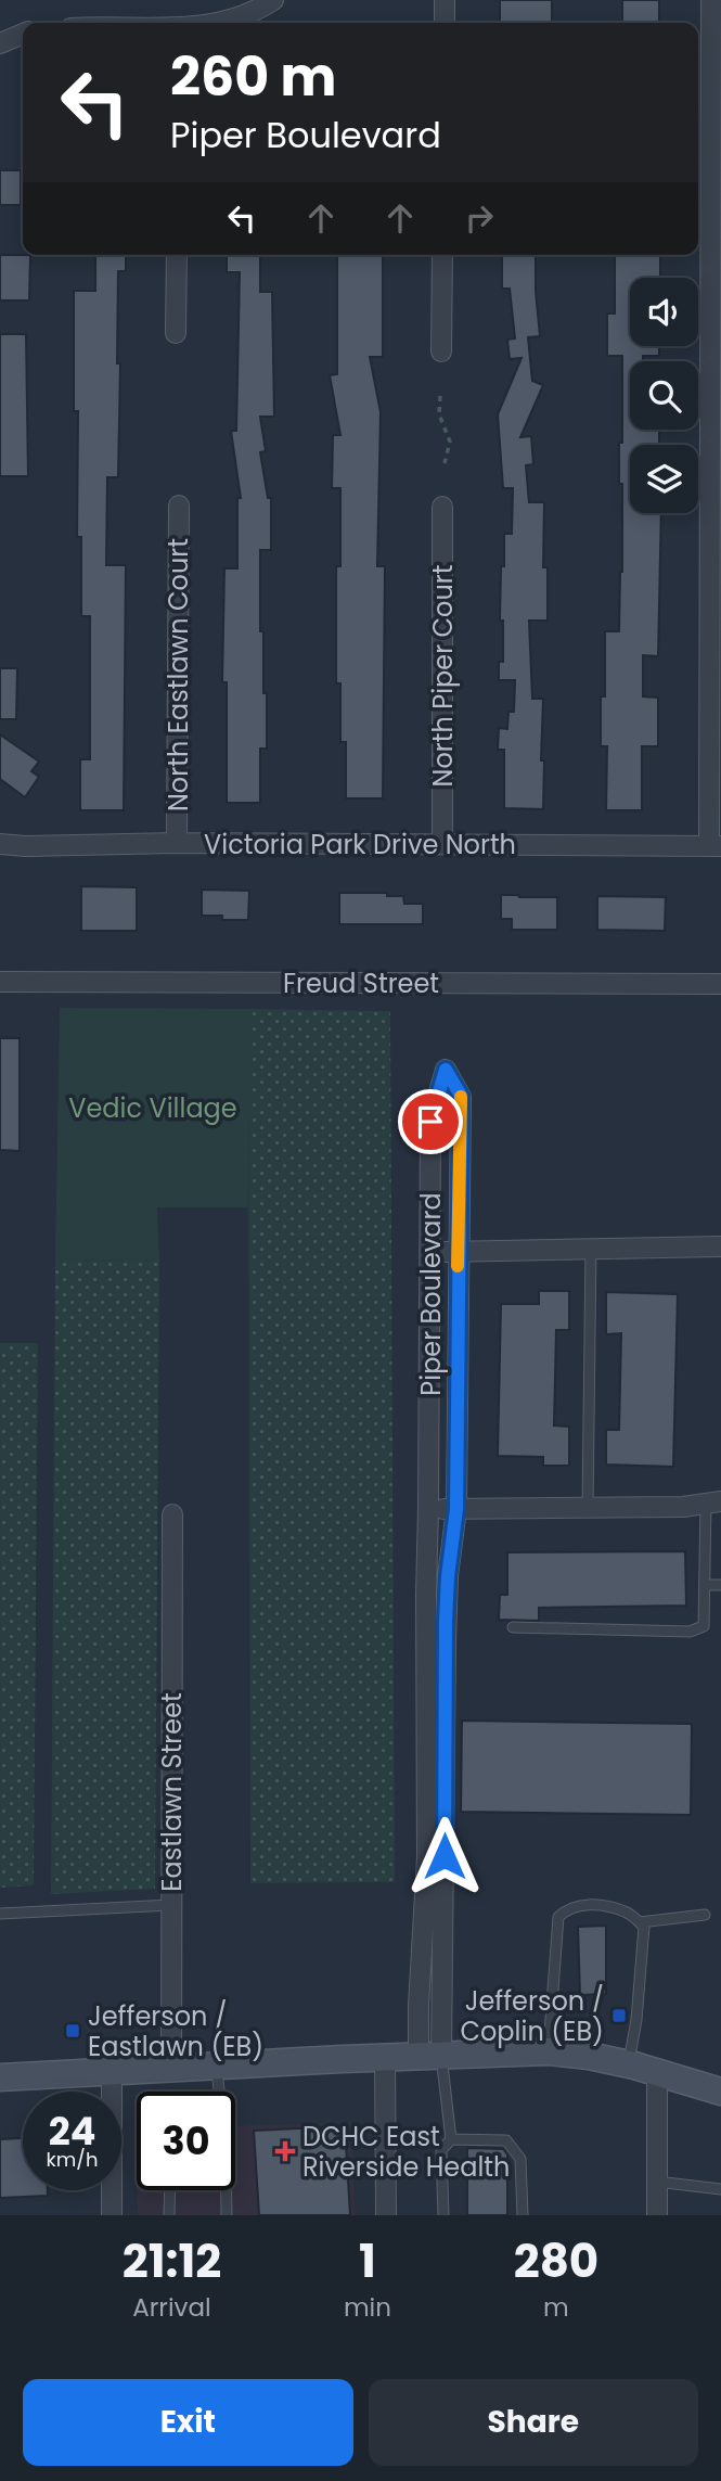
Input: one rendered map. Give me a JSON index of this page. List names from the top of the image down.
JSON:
{
  "streets": {
    "street": [
      "North Eastlawn Court",
      "North Piper Court",
      "Victoria Park Drive North",
      "Freud Street",
      "Piper Boulevard",
      "Eastlawn Street"
    ]
  },
  "crossings": [
    ["North Eastlawn Court", "Victoria Park Drive North"],
    ["North Piper Court", "Victoria Park Drive North"]
  ],
  "parks": ["Vedic Village"],
  "places": {
    "transit": ["Jefferson / Coplin (EB)", "Jefferson / Eastlawn (EB)"],
    "health": ["DCHC East Riverside Health"]
  },
  "page": {
    "turn": ["260 m", "Piper Boulevard"],
    "speed": "24 km/h",
    "limit": "30",
    "eta": [
      "21:12",
      "Arrival",
      "1",
      "min",
      "280",
      "m"
    ],
    "buttons": ["Exit", "Share"]
  }
}
